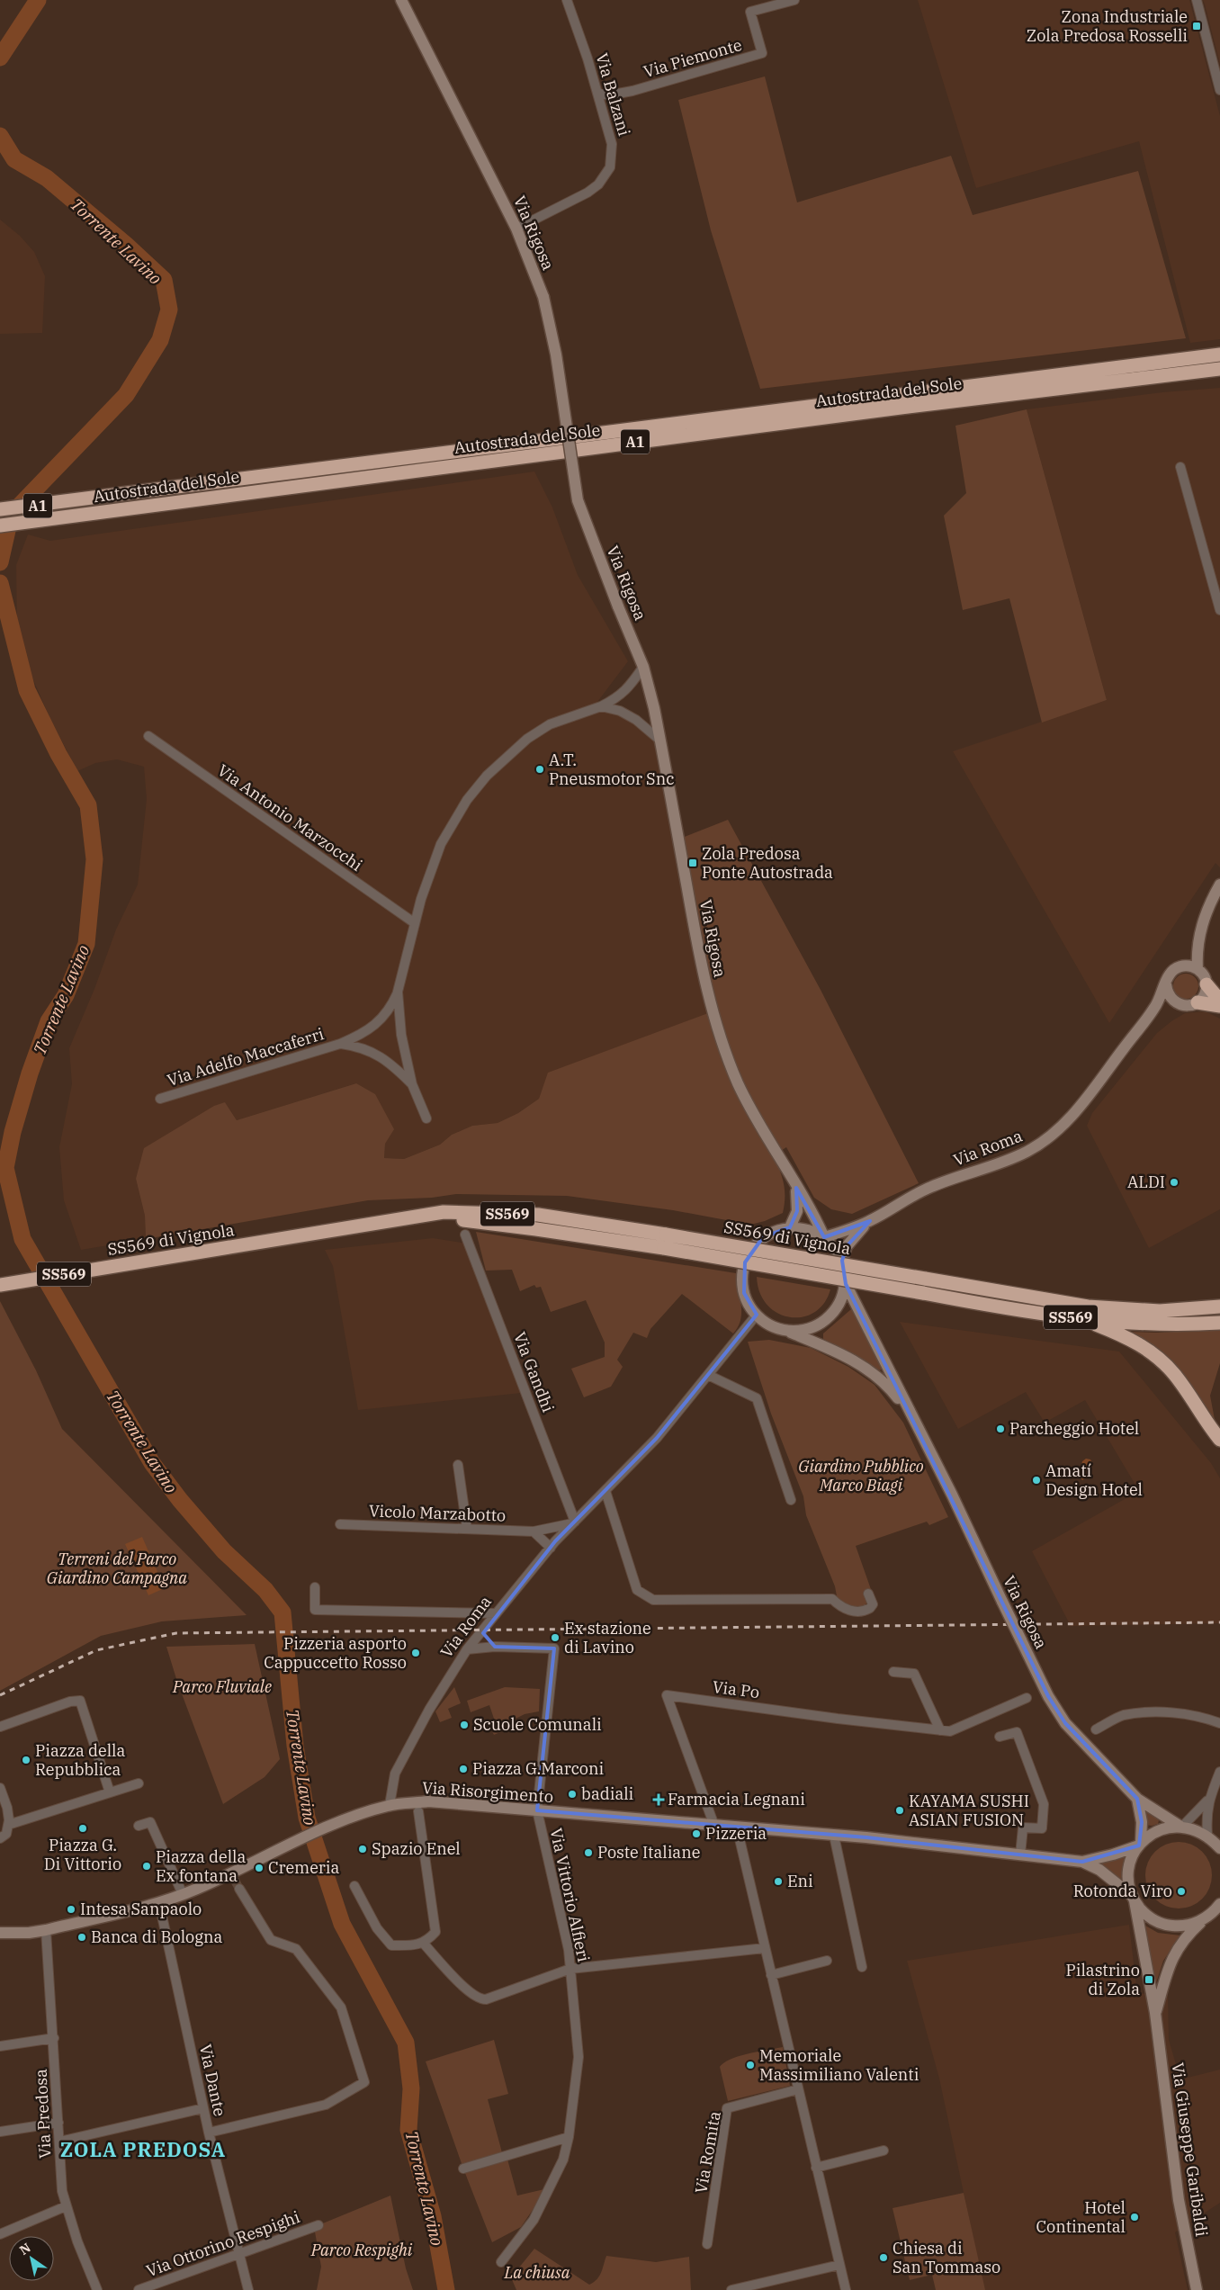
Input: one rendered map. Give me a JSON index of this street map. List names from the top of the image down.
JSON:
{
  "streets": {
    "highway": [
      "Autostrada del Sole",
      "A1",
      "SS569",
      "SS569 di Vignola"
    ],
    "main road": [
      "Via Rigosa",
      "Via Roma",
      "Via Risorgimento",
      "Via Giuseppe Garibaldi"
    ],
    "street": [
      "Via Piemonte",
      "Via Balzani",
      "Via Antonio Marzocchi",
      "Via Adelfo Maccaferri",
      "Via Gandhi",
      "Vicolo Marzabotto",
      "Via Po",
      "Via Vittorio Alfieri",
      "Via Dante",
      "Via Predosa",
      "Via Romita",
      "Via Ottorino Respighi"
    ]
  },
  "crossings": [
    ["Via Piemonte", "Via Balzani"],
    ["Via Balzani", "Via Rigosa"],
    ["Via Rigosa", "Via Roma"],
    ["Via Rigosa", "Via Risorgimento"],
    ["Via Roma", "Via Gandhi"],
    ["Via Roma", "Vicolo Marzabotto"],
    ["Via Roma", "Via Risorgimento"],
    ["Via Gandhi", "Vicolo Marzabotto"],
    ["Via Po", "Via Risorgimento"],
    ["Via Risorgimento", "Via Vittorio Alfieri"],
    ["Via Risorgimento", "Via Dante"],
    ["Via Risorgimento", "Via Predosa"],
    ["Via Risorgimento", "Via Giuseppe Garibaldi"],
    ["Via Dante", "Via Ottorino Respighi"]
  ],
  "districts": ["ZOLA PREDOSA"],
  "water": ["Torrente Lavino"],
  "parks": [
    "Giardino Pubblico Marco Biagi",
    "Terreni del Parco Giardino Campagna",
    "Parco Fluviale",
    "Parco Respighi",
    "La chiusa"
  ],
  "places": {
    "transit": ["Zona Industriale Zola Predosa Rosselli", "Zola Predosa Ponte Autostrada", "Pilastrino di Zola"],
    "other": [
      "A.T. Pneusmotor Snc",
      "ALDI",
      "Parcheggio Hotel",
      "Amatí Design Hotel",
      "Ex stazione di Lavino",
      "Pizzeria asporto Cappuccetto Rosso",
      "Scuole Comunali",
      "Piazza della Repubblica",
      "Piazza G.Marconi",
      "badiali",
      "KAYAMA SUSHI ASIAN FUSION",
      "Piazza G. Di Vittorio",
      "Pizzeria",
      "Spazio Enel",
      "Poste Italiane",
      "Piazza della Ex fontana",
      "Cremeria",
      "Eni",
      "Rotonda Viro",
      "Intesa Sanpaolo",
      "Banca di Bologna",
      "Memoriale Massimiliano Valenti",
      "Hotel Continental",
      "Chiesa di San Tommaso"
    ],
    "health": ["Farmacia Legnani"]
  },
  "north": "top left"
}
